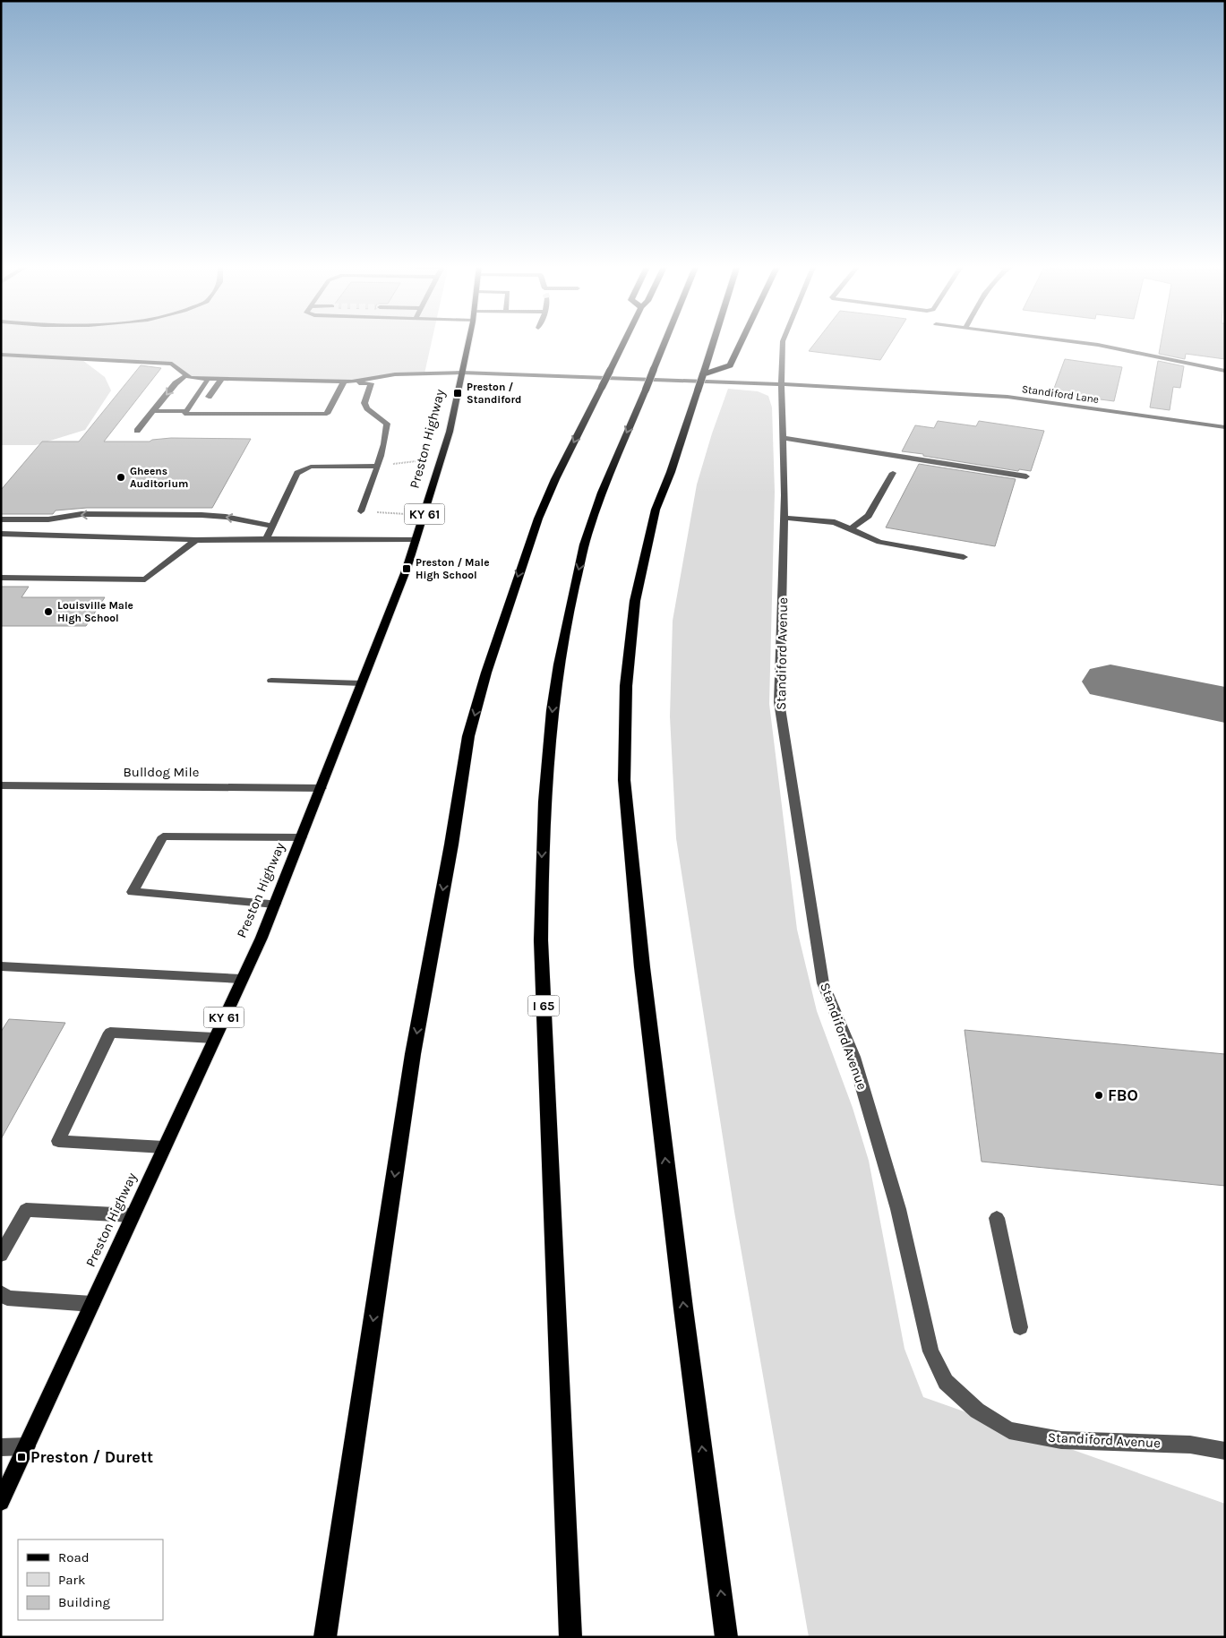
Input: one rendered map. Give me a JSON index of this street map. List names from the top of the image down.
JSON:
{
  "streets": {
    "highway": ["I 65"],
    "main road": ["Preston Highway", "KY 61"],
    "street": ["Standiford Lane", "Standiford Avenue", "Bulldog Mile"]
  },
  "crossings": [
    ["Standiford Lane", "Preston Highway"],
    ["Standiford Lane", "Standiford Avenue"],
    ["Preston Highway", "Bulldog Mile"]
  ],
  "places": {
    "transit": ["Preston / Standiford", "Preston / Male High School", "Preston / Durett"],
    "other": ["Gheens Auditorium", "Louisville Male High School", "FBO"]
  },
  "legend": ["Road", "Park", "Building"]
}
